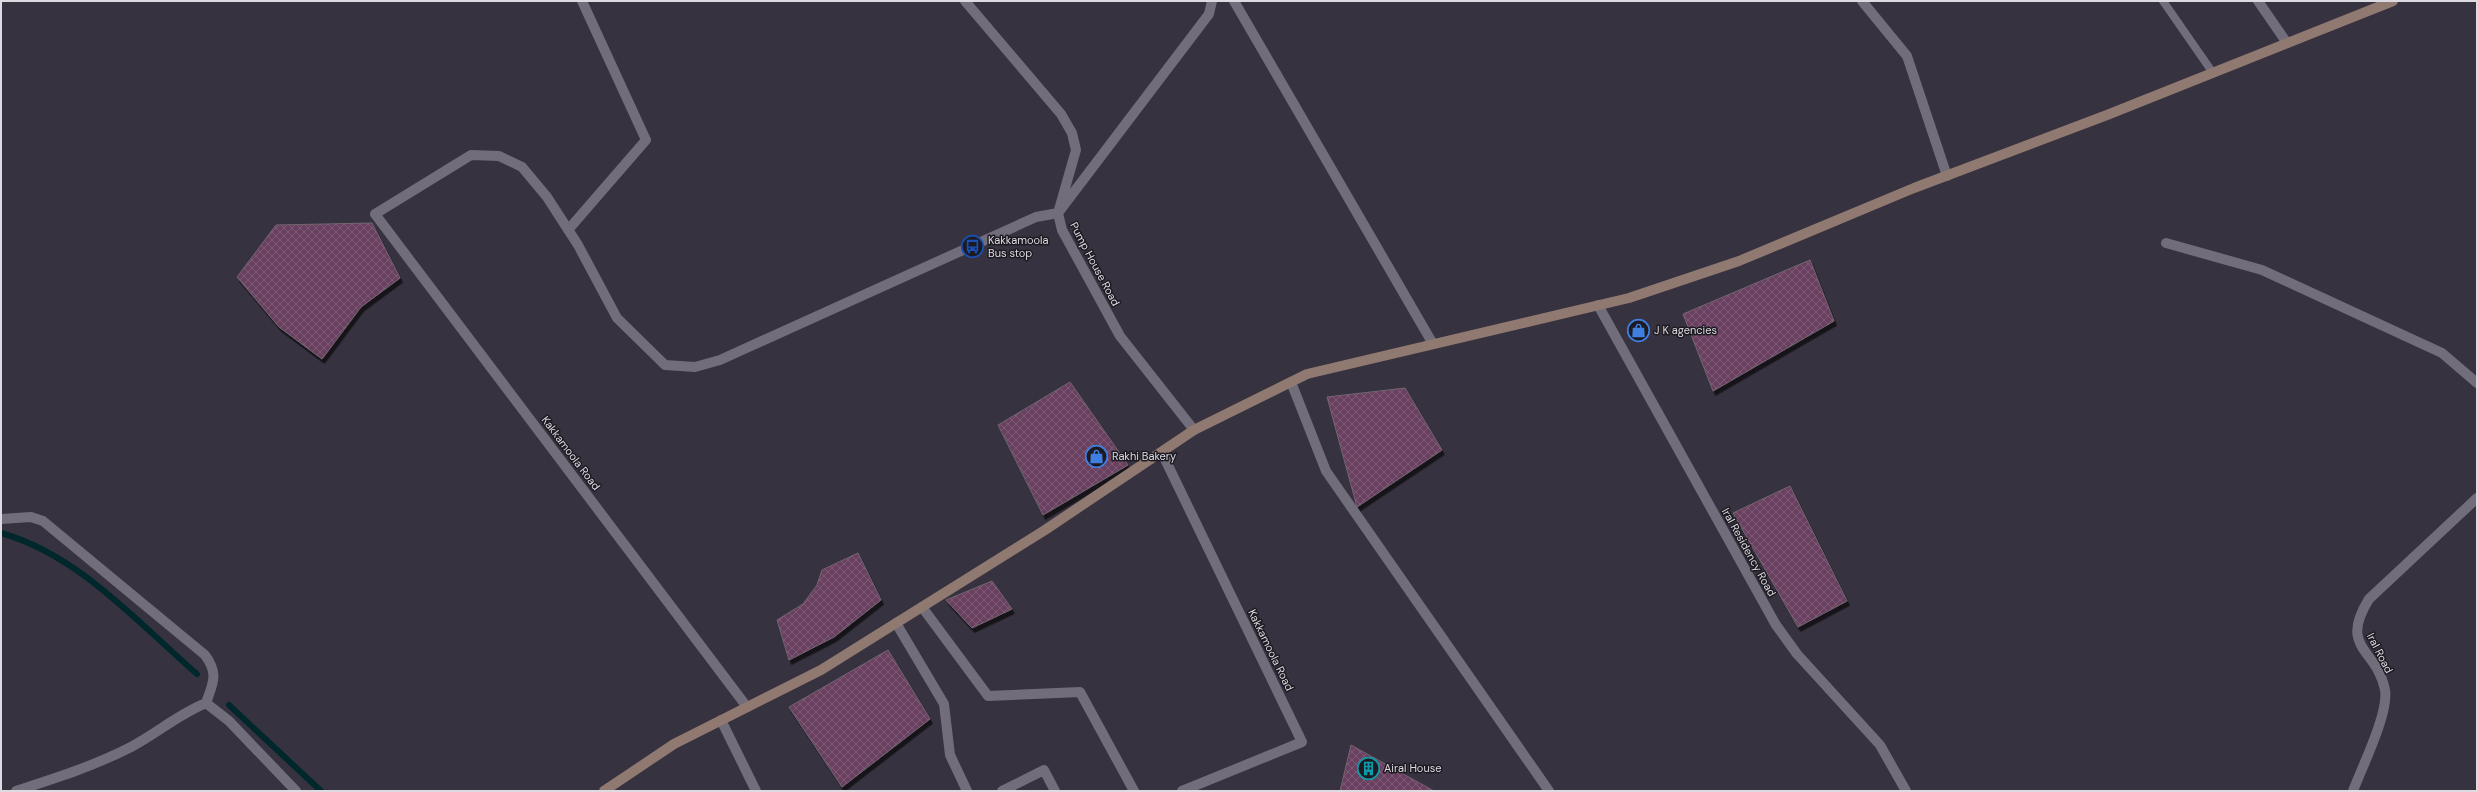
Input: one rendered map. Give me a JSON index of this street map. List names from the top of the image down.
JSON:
{
  "streets": {
    "street": [
      "Pump House Road",
      "Kakkamoola Road",
      "Iral Residency Road",
      "Iral Road"
    ]
  },
  "places": {
    "bus stop": ["Kakkamoola Bus stop"],
    "shop": ["J K agencies", "Rakhi Bakery"],
    "building": ["Airal House"]
  }
}
